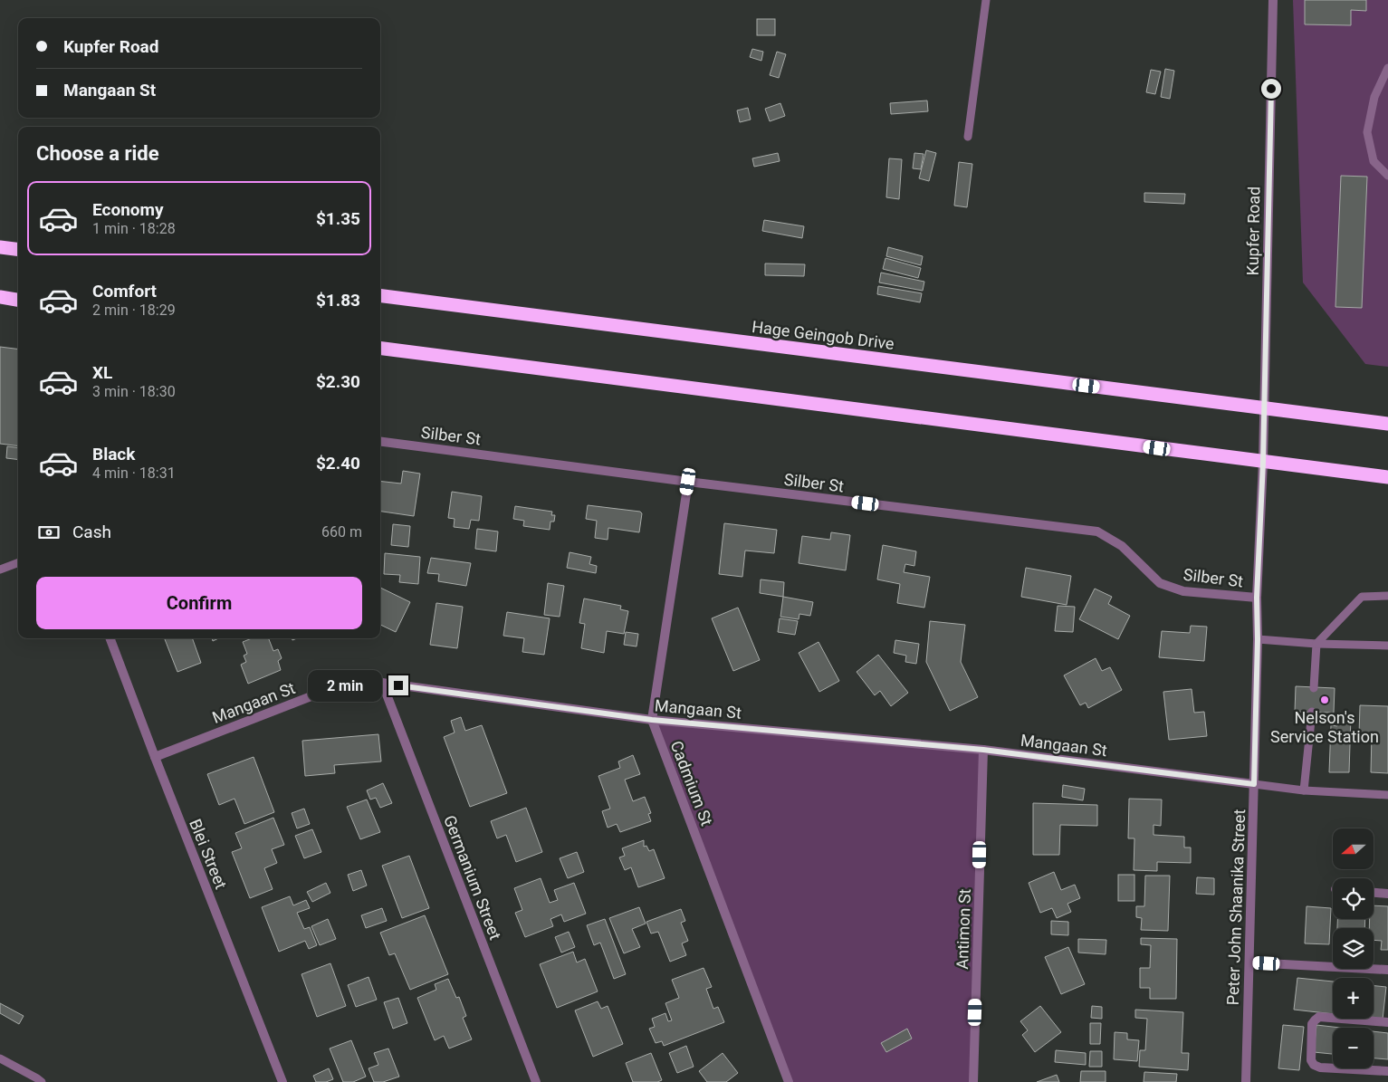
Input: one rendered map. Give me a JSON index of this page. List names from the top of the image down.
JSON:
{
  "streets": {
    "highway": ["Hage Geingob Drive"],
    "street": [
      "Kupfer Road",
      "Silber St",
      "Mangaan St",
      "Cadmium St",
      "Blei Street",
      "Germanium Street",
      "Peter John Shaanika Street",
      "Antimon St"
    ]
  },
  "crossings": [
    ["Kupfer Road", "Hage Geingob Drive"],
    ["Kupfer Road", "Peter John Shaanika Street"],
    ["Silber St", "Cadmium St"],
    ["Silber St", "Peter John Shaanika Street"],
    ["Mangaan St", "Cadmium St"],
    ["Mangaan St", "Blei Street"],
    ["Mangaan St", "Germanium Street"],
    ["Mangaan St", "Peter John Shaanika Street"],
    ["Mangaan St", "Antimon St"]
  ],
  "places": ["Nelson's Service Station"],
  "north": "left",
  "page": {
    "banner": ["Kupfer Road", "Mangaan St"],
    "heading": "Choose a ride",
    "list": [
      {
        "name": "Economy",
        "note": "1 min · 18:28",
        "value": "$1.35"
      },
      {
        "name": "Comfort",
        "note": "2 min · 18:29",
        "value": "$1.83"
      },
      {
        "name": "XL",
        "note": "3 min · 18:30",
        "value": "$2.30"
      },
      {
        "name": "Black",
        "note": "4 min · 18:31",
        "value": "$2.40"
      }
    ],
    "pay": ["Cash", "660 m"],
    "buttons": "Confirm",
    "bubble": "2 min",
    "map_buttons": ["+", "−"]
  }
}
